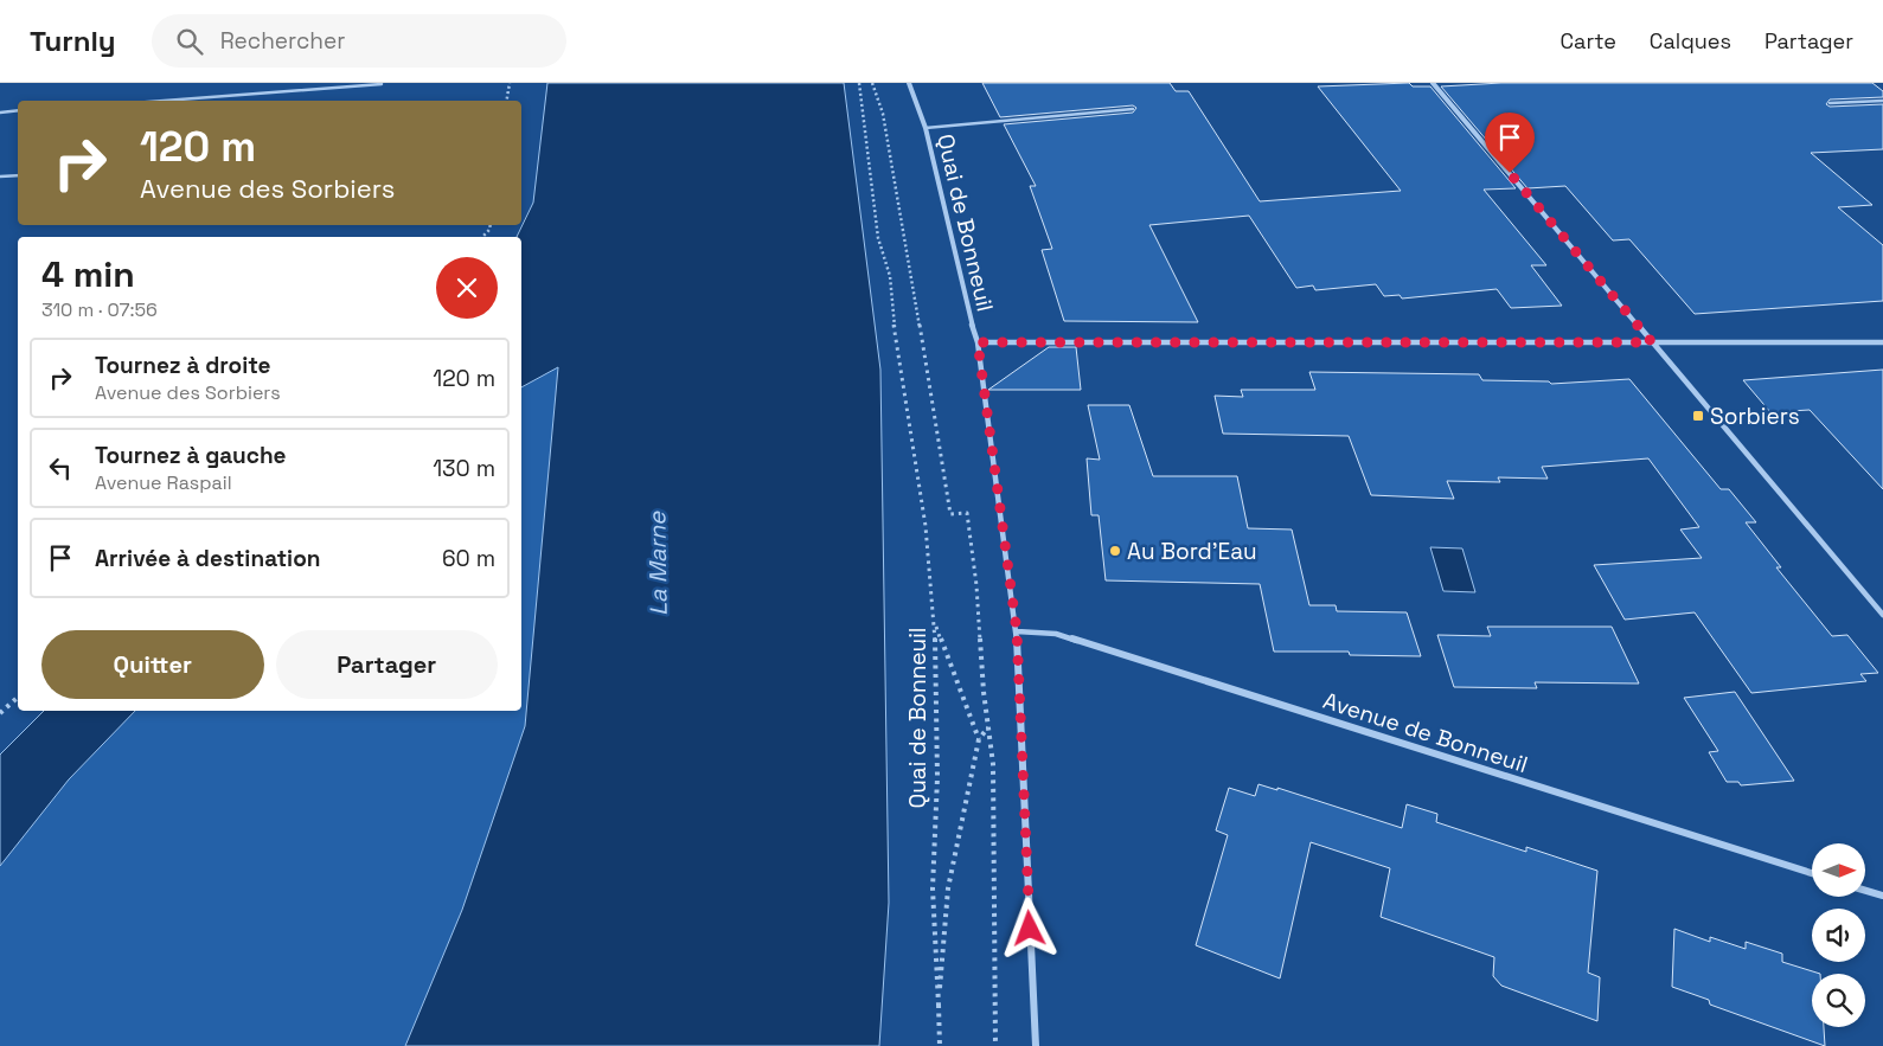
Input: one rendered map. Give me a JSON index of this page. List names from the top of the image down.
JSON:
{
  "streets": {
    "street": ["Quai de Bonneuil", "Avenue de Bonneuil"]
  },
  "crossings": [
    ["Quai de Bonneuil", "Avenue de Bonneuil"]
  ],
  "water": ["La Marne"],
  "places": {
    "transit": ["Sorbiers"],
    "other": ["Au Bord'Eau"]
  },
  "north": "right",
  "page": {
    "header": "Turnly",
    "search": "Rechercher",
    "nav": ["Carte", "Calques", "Partager"],
    "turn": ["120 m", "Avenue des Sorbiers"],
    "heading": ["4 min", "310 m · 07:56"],
    "list": [
      {
        "name": "Tournez à droite",
        "note": "Avenue des Sorbiers",
        "value": "120 m"
      },
      {
        "name": "Tournez à gauche",
        "note": "Avenue Raspail",
        "value": "130 m"
      },
      {
        "name": "Arrivée à destination",
        "value": "60 m"
      }
    ],
    "buttons": ["Quitter", "Partager"]
  }
}
